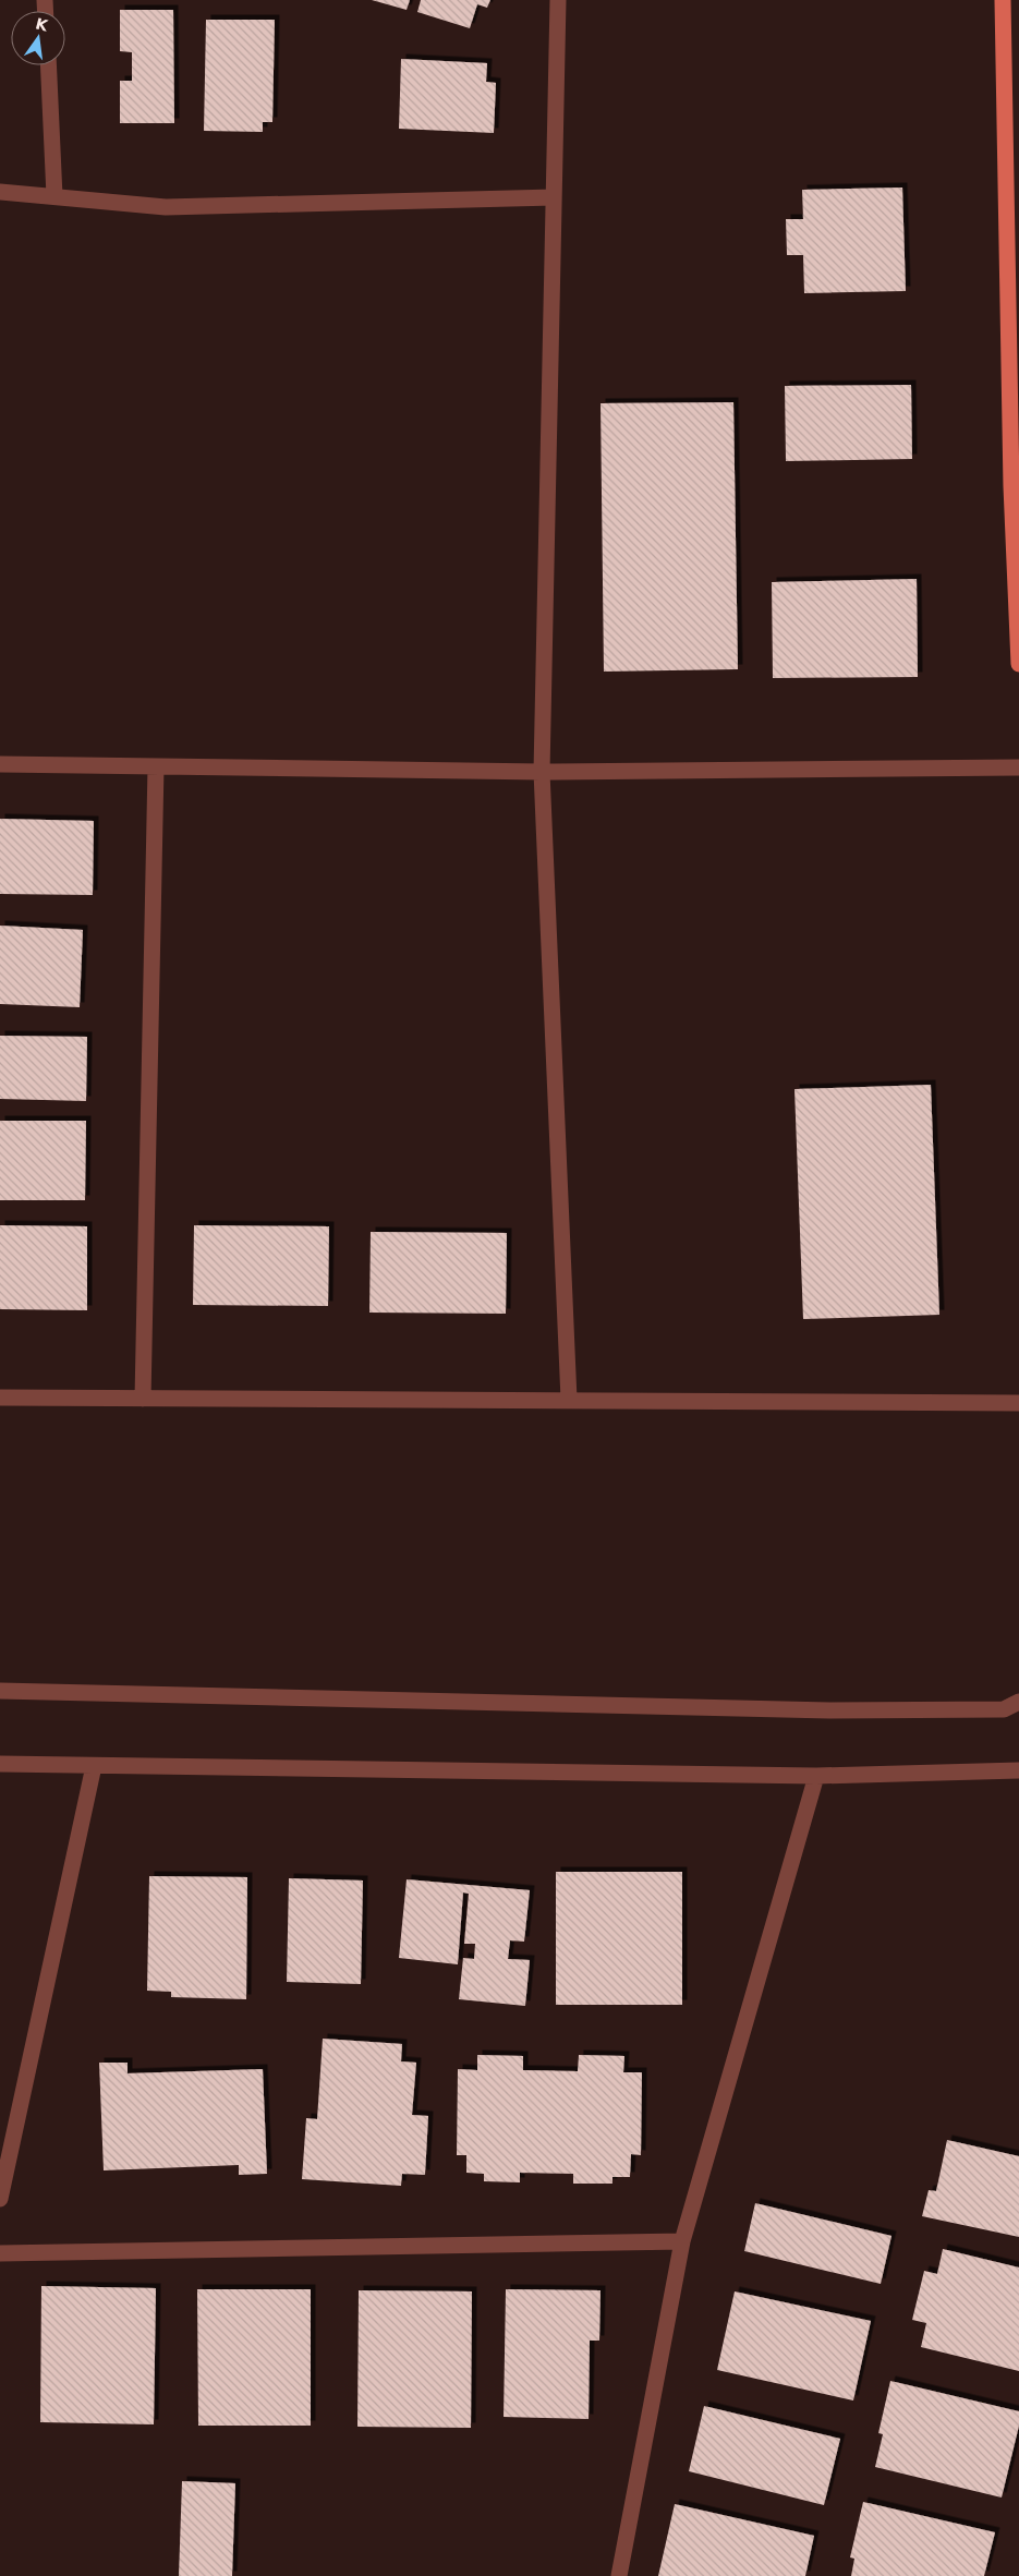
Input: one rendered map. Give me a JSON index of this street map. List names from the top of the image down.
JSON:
{
  "north": "top"
}
